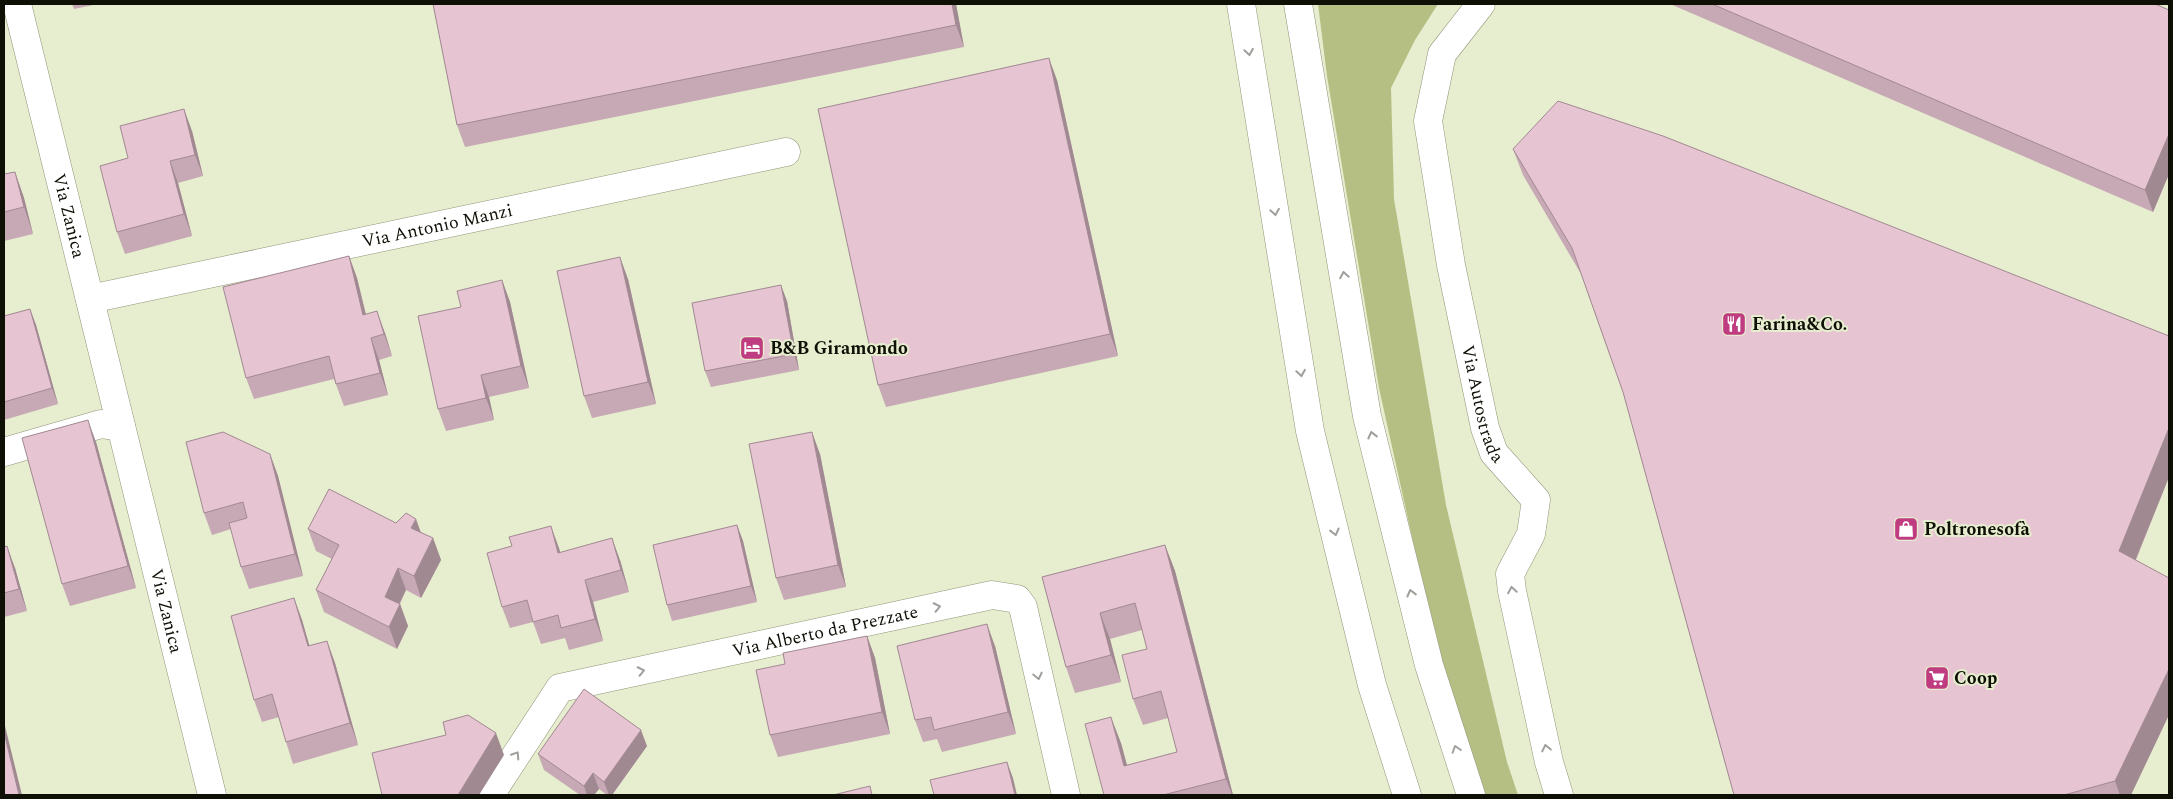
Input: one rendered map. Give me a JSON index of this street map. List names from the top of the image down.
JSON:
{
  "streets": {
    "street": [
      "Via Zanica",
      "Via Antonio Manzi",
      "Via Autostrada",
      "Via Alberto da Prezzate"
    ]
  },
  "crossings": [
    ["Via Zanica", "Via Antonio Manzi"]
  ],
  "places": {
    "restaurant": ["Farina&Co."],
    "hotel": ["B&B Giramondo"],
    "shop": ["Poltronesofà"],
    "supermarket": ["Coop"]
  }
}
